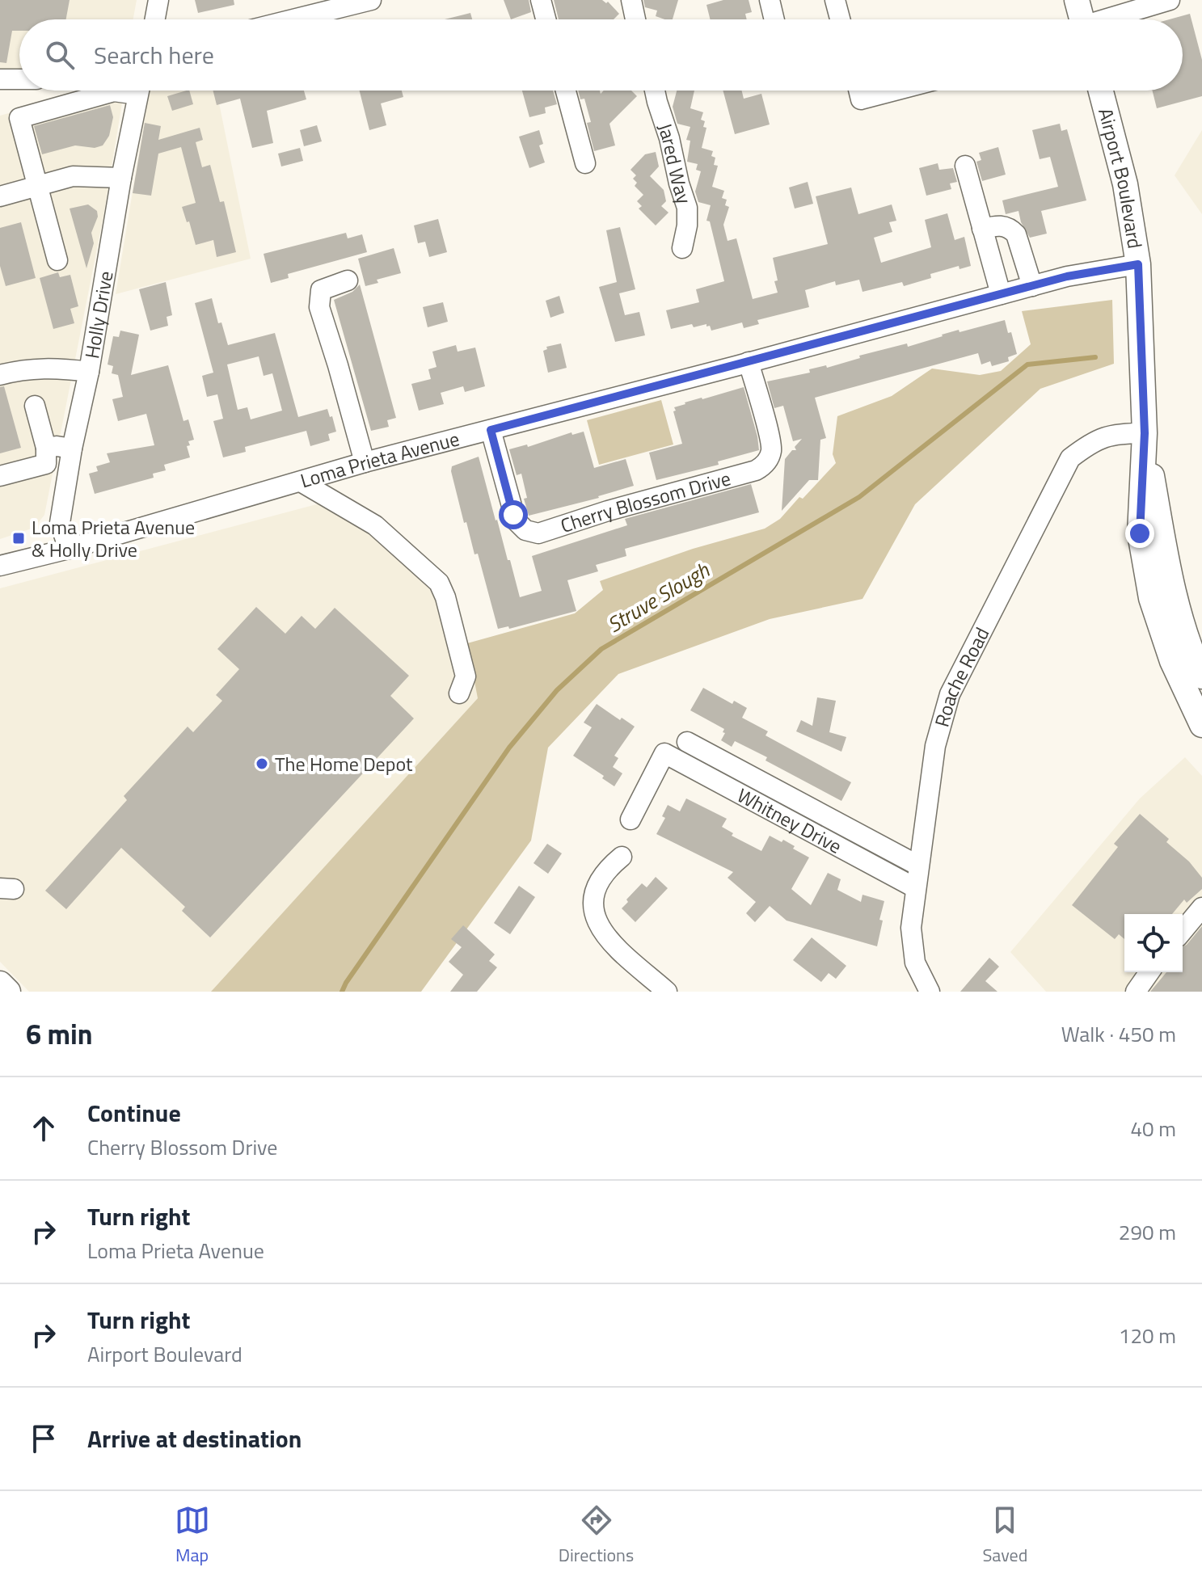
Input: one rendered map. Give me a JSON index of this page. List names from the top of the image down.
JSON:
{
  "streets": {
    "main road": ["Airport Boulevard"],
    "street": [
      "Jared Way",
      "Holly Drive",
      "Loma Prieta Avenue",
      "Cherry Blossom Drive",
      "Roache Road",
      "Whitney Drive"
    ]
  },
  "crossings": [
    ["Airport Boulevard", "Loma Prieta Avenue"],
    ["Airport Boulevard", "Roache Road"],
    ["Holly Drive", "Loma Prieta Avenue"],
    ["Loma Prieta Avenue", "Cherry Blossom Drive"],
    ["Roache Road", "Whitney Drive"]
  ],
  "water": ["Struve Slough"],
  "places": {
    "transit": ["Loma Prieta Avenue & Holly Drive"],
    "other": ["The Home Depot"]
  },
  "page": {
    "search": "Search here",
    "heading": ["6 min", "Walk · 450 m"],
    "list": [
      ["Continue", "Cherry Blossom Drive", "40 m"],
      ["Turn right", "Loma Prieta Avenue", "290 m"],
      ["Turn right", "Airport Boulevard", "120 m"],
      "Arrive at destination"
    ],
    "nav": ["Map", "Directions", "Saved"]
  }
}
